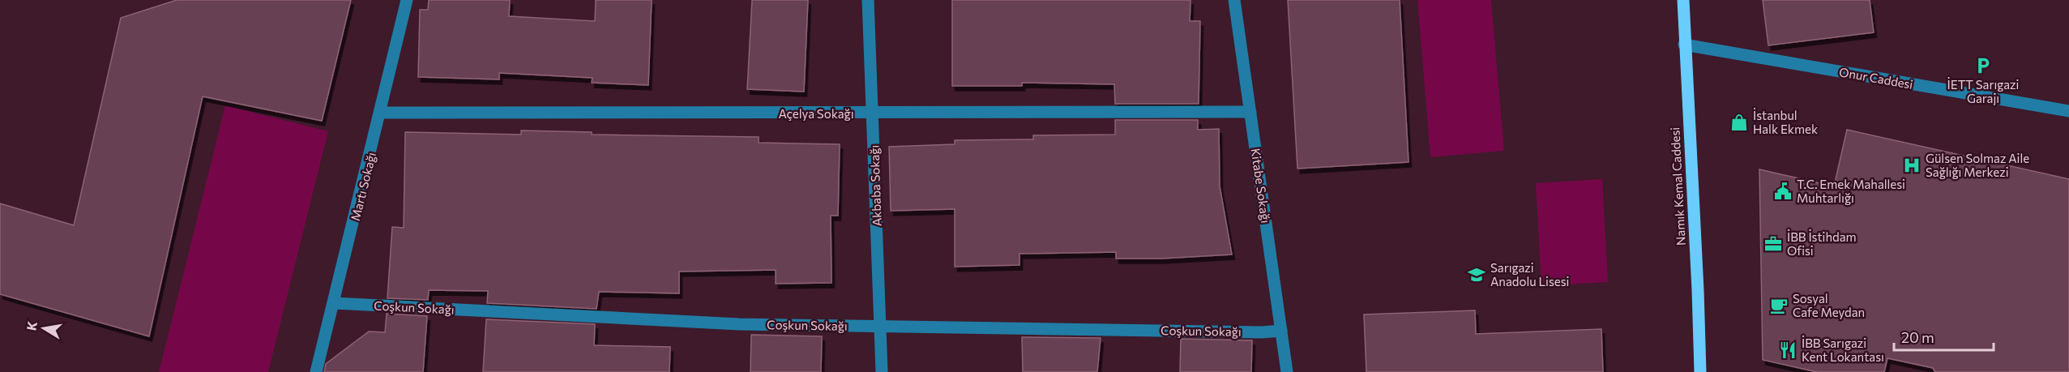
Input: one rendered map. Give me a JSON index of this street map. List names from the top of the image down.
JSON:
{
  "streets": {
    "main road": ["Namık Kemal Caddesi"],
    "street": [
      "Onur Caddesi",
      "Açelya Sokağı",
      "Akbaba Sokağı",
      "Kitabe Sokağı",
      "Martı Sokağı",
      "Coşkun Sokağı"
    ]
  },
  "crossings": [
    ["Onur Caddesi", "Namık Kemal Caddesi"],
    ["Açelya Sokağı", "Akbaba Sokağı"],
    ["Açelya Sokağı", "Kitabe Sokağı"],
    ["Açelya Sokağı", "Martı Sokağı"],
    ["Akbaba Sokağı", "Coşkun Sokağı"],
    ["Kitabe Sokağı", "Coşkun Sokağı"],
    ["Martı Sokağı", "Coşkun Sokağı"]
  ],
  "places": {
    "parking": ["İETT Sarıgazi Garajı"],
    "shop": ["İstanbul Halk Ekmek"],
    "hospital": ["Gülsen Solmaz Aile Sağlığı Merkezi"],
    "public building": ["T.C. Emek Mahallesi Muhtarlığı"],
    "office": ["İBB İstihdam Ofisi"],
    "school or university": ["Sarıgazi Anadolu Lisesi"],
    "cafe": ["Sosyal Cafe Meydan"],
    "restaurant": ["İBB Sarıgazi Kent Lokantası"]
  },
  "scale_bar": "20 m",
  "north": "left"
}
